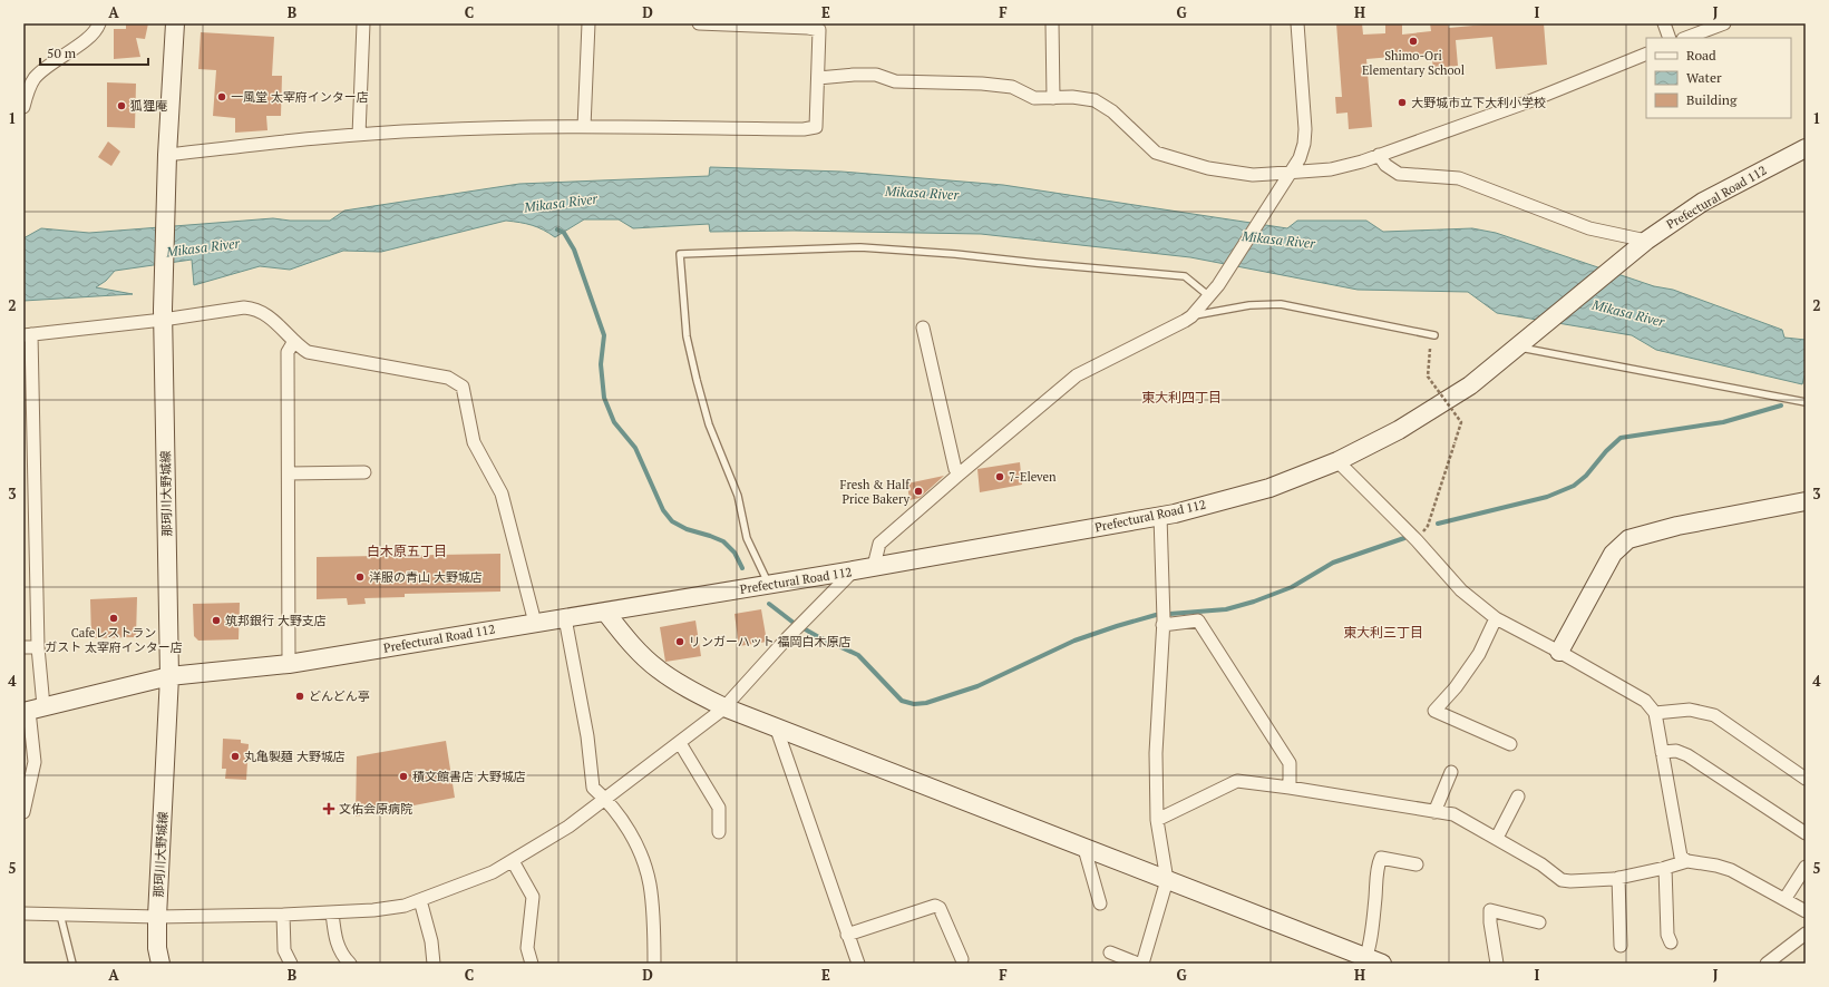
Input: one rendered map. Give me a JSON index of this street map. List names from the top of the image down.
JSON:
{
  "streets": {
    "main road": ["Prefectural Road 112", "那珂川大野城線"]
  },
  "crossings": [
    ["Prefectural Road 112", "那珂川大野城線"]
  ],
  "districts": ["東大利四丁目", "白木原五丁目", "東大利三丁目"],
  "water": ["Mikasa River"],
  "places": {
    "other": [
      "Shimo-Ori Elementary School",
      "一風堂 太宰府インター店",
      "大野城市立下大利小学校",
      "狐狸庵",
      "7-Eleven",
      "Fresh & Half Price Bakery",
      "洋服の青山 大野城店",
      "Cafeレストラン ガスト 太宰府インター店",
      "筑邦銀行 大野支店",
      "リンガーハット 福岡白木原店",
      "どんどん亭",
      "丸亀製麺 大野城店",
      "積文館書店 大野城店"
    ],
    "health": ["文佑会原病院"]
  },
  "legend": ["Road", "Water", "Building"],
  "scale_bar": "50 m",
  "grid": {
    "columns": [
      "A",
      "B",
      "C",
      "D",
      "E",
      "F",
      "G",
      "H",
      "I",
      "J"
    ],
    "rows": [
      "1",
      "2",
      "3",
      "4",
      "5"
    ]
  }
}
